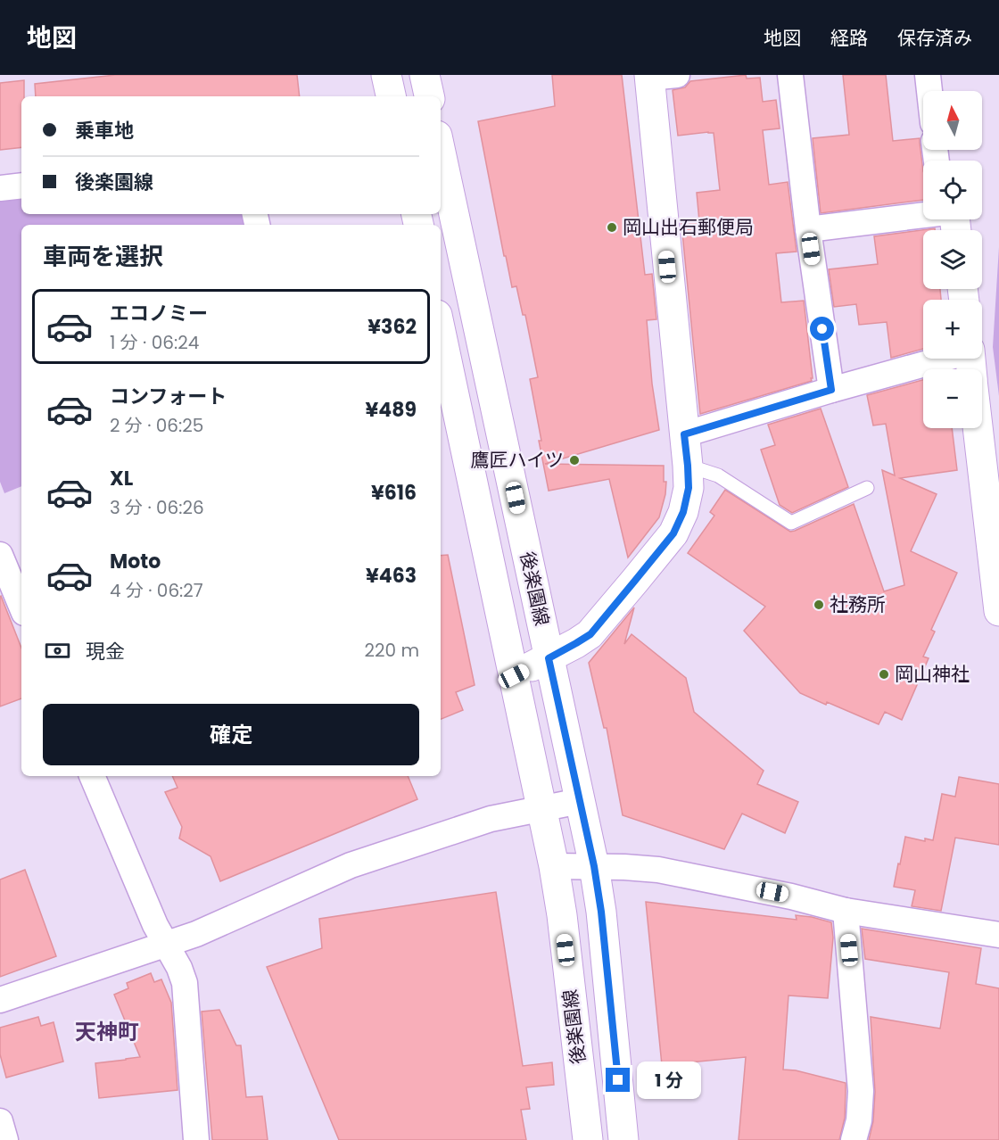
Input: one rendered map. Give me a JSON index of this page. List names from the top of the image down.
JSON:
{
  "streets": {
    "main road": ["後楽園線"]
  },
  "districts": ["天神町"],
  "places": [
    "岡山出石郵便局",
    "鷹匠ハイツ",
    "社務所",
    "岡山神社"
  ],
  "north": "top",
  "page": {
    "header": "地図",
    "nav": ["地図", "経路", "保存済み"],
    "map_buttons": ["+", "−"],
    "banner": ["乗車地", "後楽園線"],
    "heading": "車両を選択",
    "list": [
      {
        "name": "エコノミー",
        "note": "1 分 · 06:24",
        "value": "¥362"
      },
      {
        "name": "コンフォート",
        "note": "2 分 · 06:25",
        "value": "¥489"
      },
      {
        "name": "XL",
        "note": "3 分 · 06:26",
        "value": "¥616"
      },
      {
        "name": "Moto",
        "note": "4 分 · 06:27",
        "value": "¥463"
      }
    ],
    "pay": ["現金", "220 m"],
    "buttons": "確定",
    "bubble": "1 分"
  }
}
